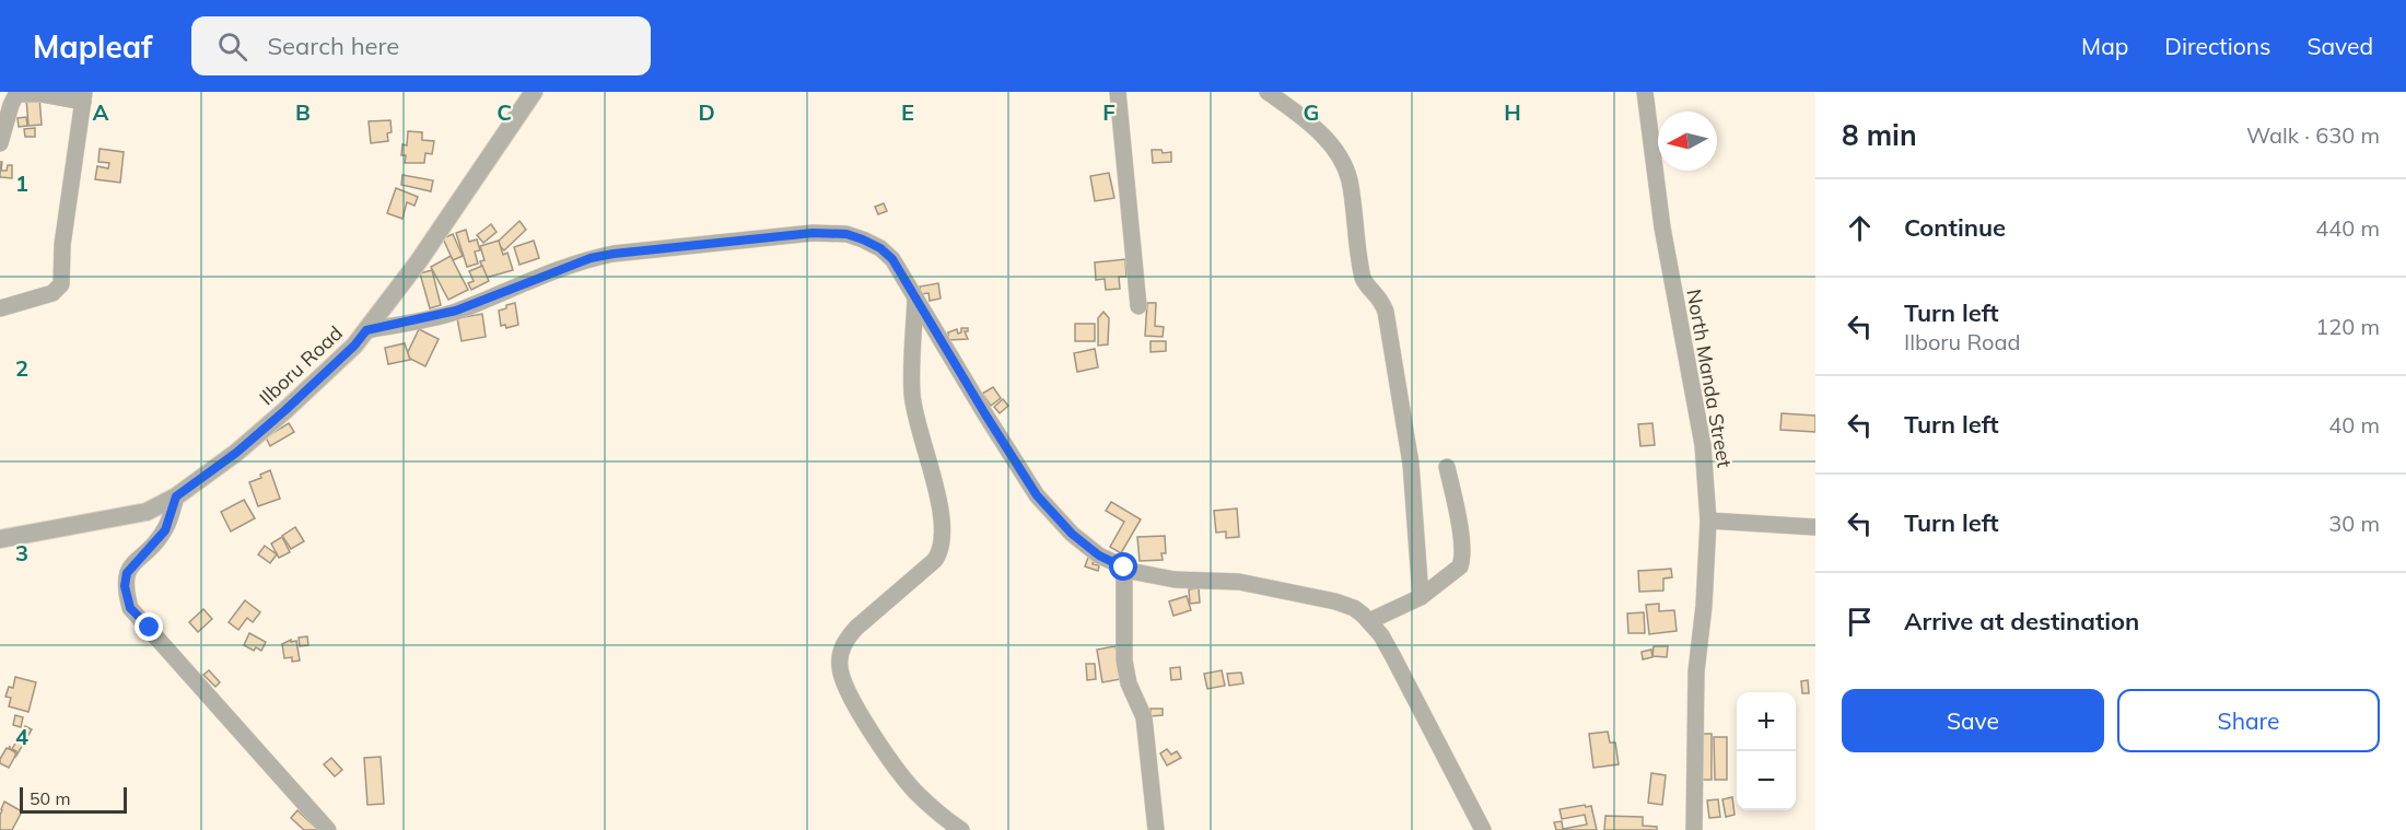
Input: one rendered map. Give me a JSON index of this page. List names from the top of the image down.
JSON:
{
  "streets": {
    "street": ["Ilboru Road", "North Manda Street"]
  },
  "scale_bar": "50 m",
  "north": "left",
  "page": {
    "header": "Mapleaf",
    "search": "Search here",
    "nav": ["Map", "Directions", "Saved"],
    "heading": ["8 min", "Walk · 630 m"],
    "list": [
      ["Continue", "440 m"],
      ["Turn left", "Ilboru Road", "120 m"],
      ["Turn left", "40 m"],
      ["Turn left", "30 m"],
      "Arrive at destination"
    ],
    "buttons": ["Save", "Share"],
    "map_buttons": ["+", "−"],
    "scale": "50 m"
  },
  "grid": {
    "columns": [
      "A",
      "B",
      "C",
      "D",
      "E",
      "F",
      "G",
      "H"
    ],
    "rows": [
      "1",
      "2",
      "3",
      "4"
    ]
  }
}
